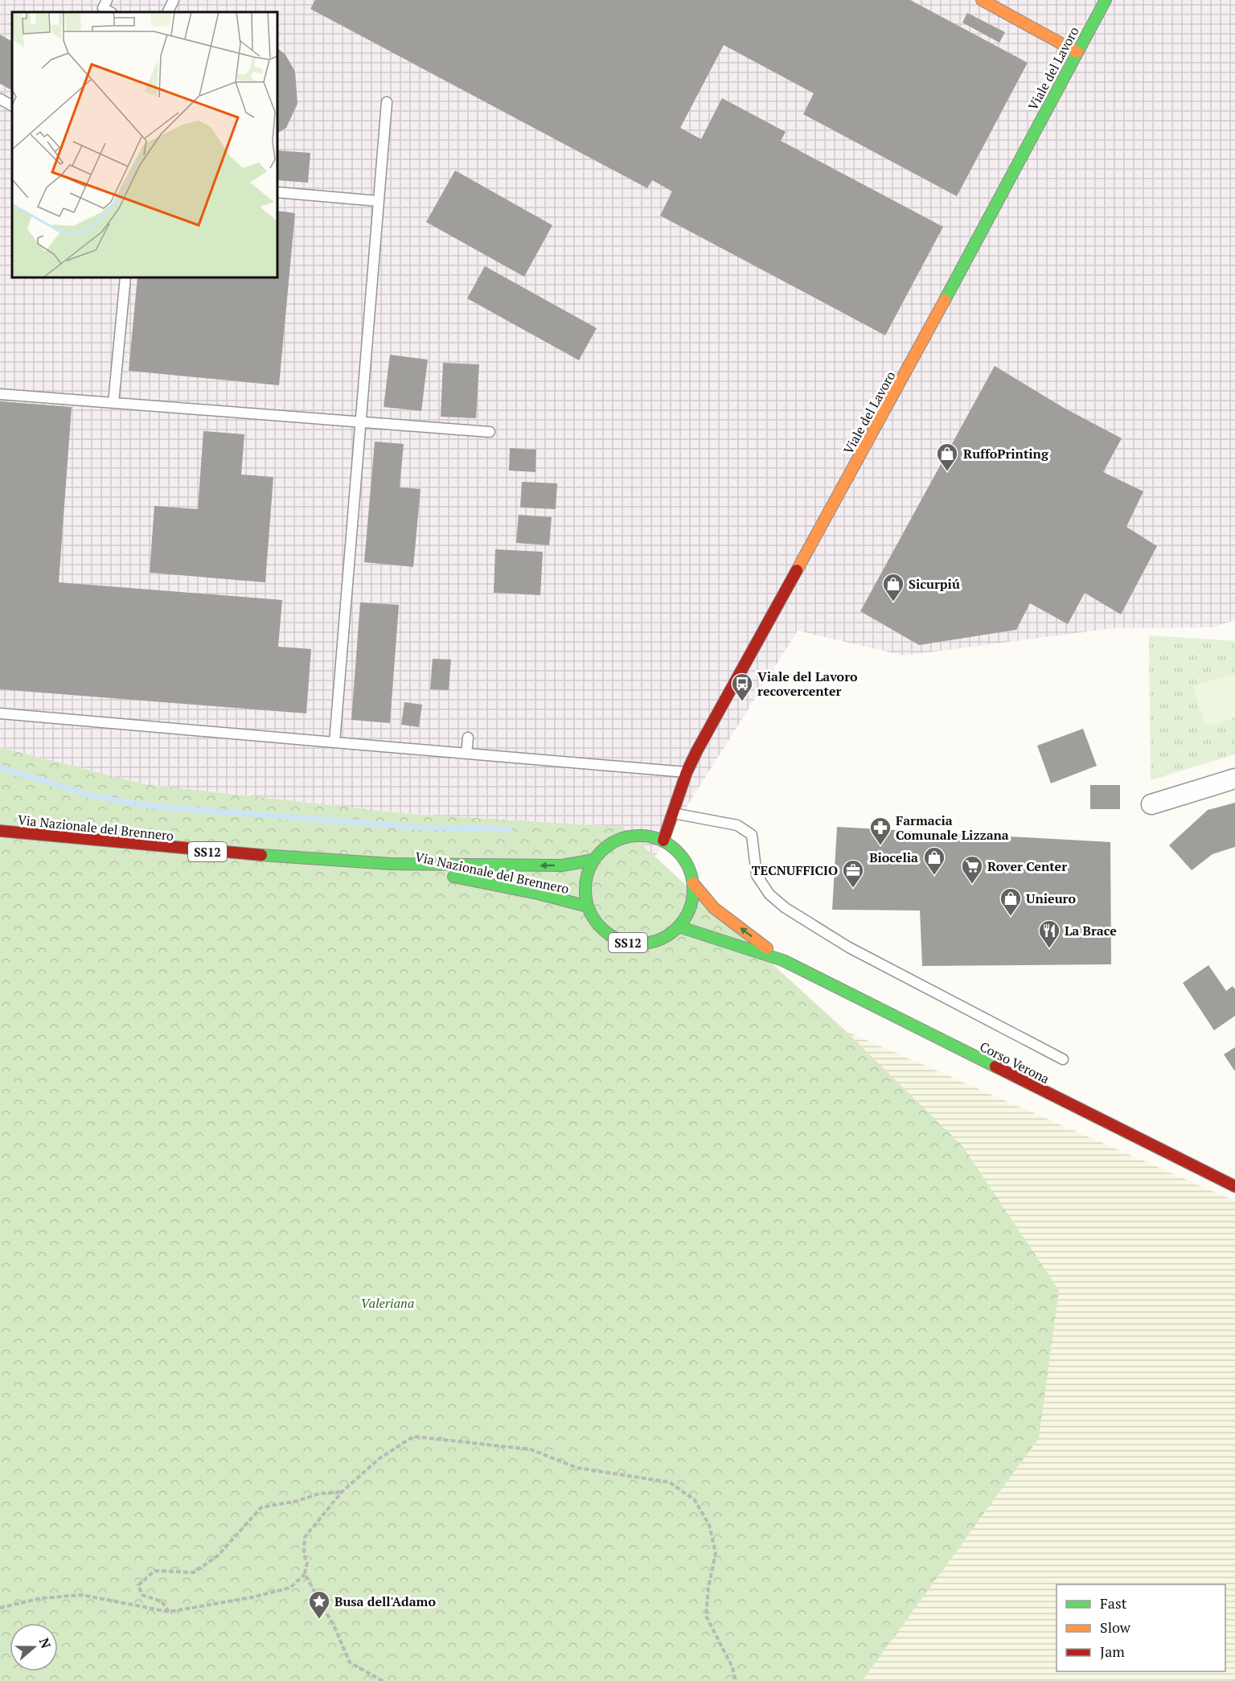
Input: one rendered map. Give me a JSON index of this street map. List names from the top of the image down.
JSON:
{
  "streets": {
    "main road": [
      "Viale del Lavoro",
      "Via Nazionale del Brennero",
      "SS12",
      "Corso Verona"
    ]
  },
  "crossings": [
    ["Viale del Lavoro", "Via Nazionale del Brennero"],
    ["Viale del Lavoro", "SS12"],
    ["Via Nazionale del Brennero", "SS12"],
    ["SS12", "Corso Verona"]
  ],
  "parks": ["Valeriana"],
  "places": {
    "shop": [
      "RuffoPrinting",
      "Sicurpiú",
      "Biocelia",
      "Unieuro"
    ],
    "bus stop": ["Viale del Lavoro recovercenter"],
    "pharmacy": ["Farmacia Comunale Lizzana"],
    "supermarket": ["Rover Center"],
    "office": ["TECNUFFICIO"],
    "restaurant": ["La Brace"],
    "place": ["Busa dell'Adamo"]
  },
  "legend": ["Fast", "Slow", "Jam"],
  "north": "right"
}
